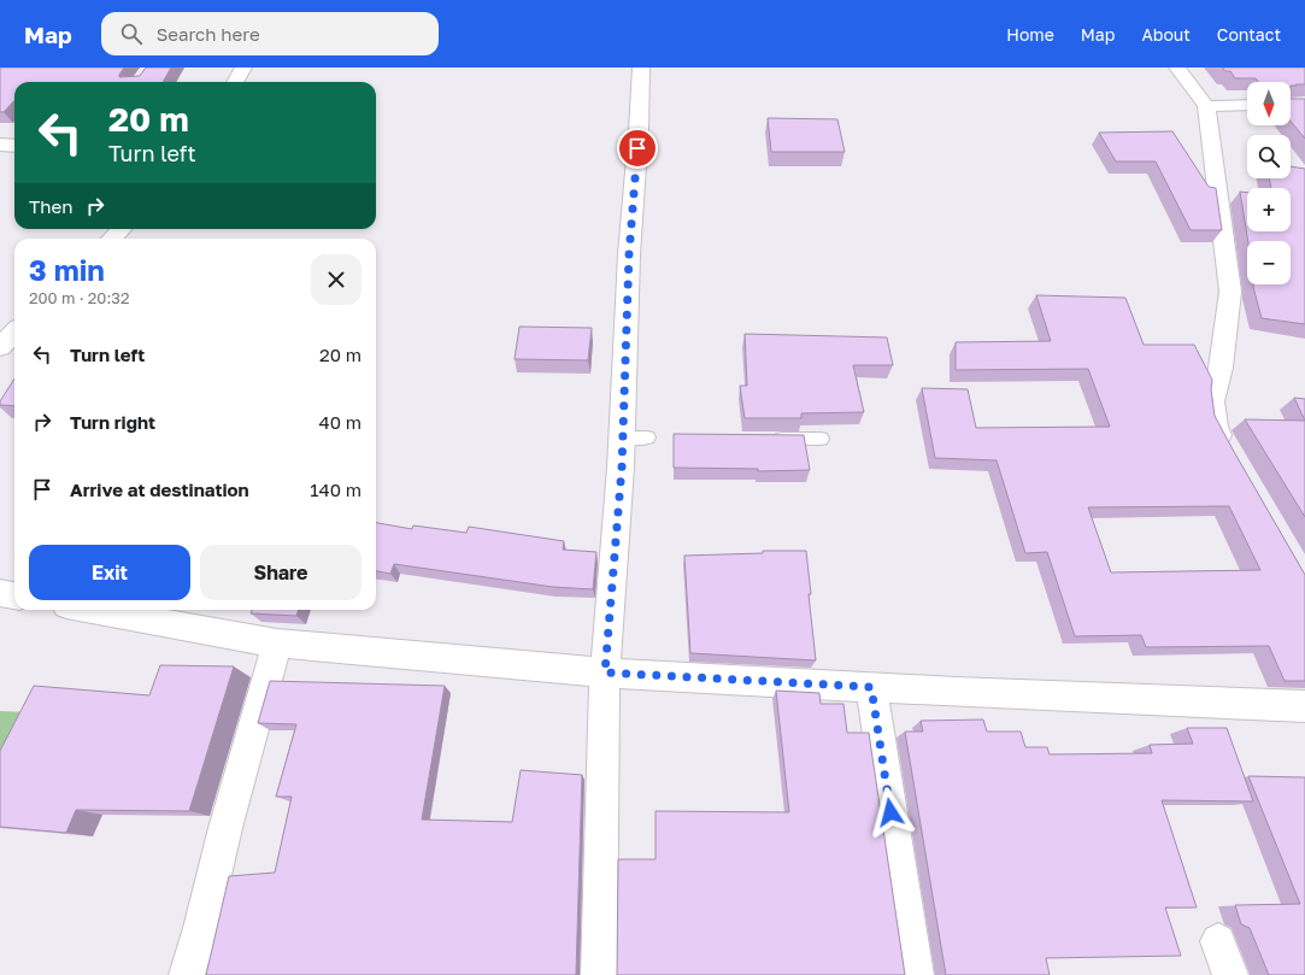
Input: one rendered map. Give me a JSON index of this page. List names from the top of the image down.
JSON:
{
  "north": "bottom",
  "page": {
    "header": "Map",
    "search": "Search here",
    "nav": [
      "Home",
      "Map",
      "About",
      "Contact"
    ],
    "map_buttons": ["+", "−"],
    "turn": ["20 m", "Turn left"],
    "then": "Then",
    "heading": ["3 min", "200 m · 20:32"],
    "list": [
      {
        "name": "Turn left",
        "value": "20 m"
      },
      {
        "name": "Turn right",
        "value": "40 m"
      },
      {
        "name": "Arrive at destination",
        "value": "140 m"
      }
    ],
    "buttons": ["Exit", "Share"]
  }
}
